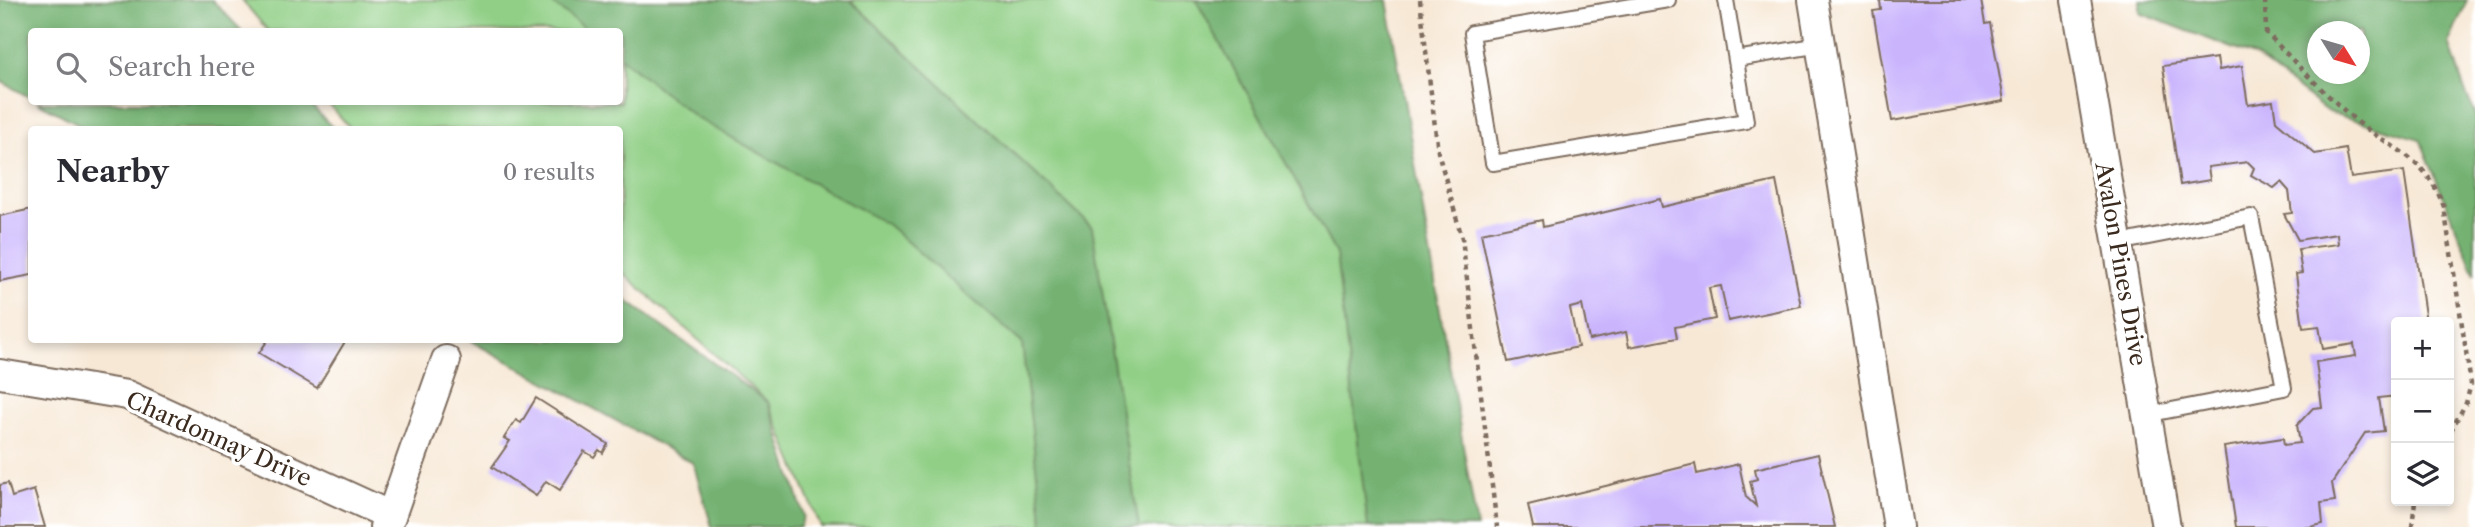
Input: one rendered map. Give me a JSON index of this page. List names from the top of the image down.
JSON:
{
  "streets": {
    "street": ["Avalon Pines Drive", "Chardonnay Drive"]
  },
  "north": "bottom right",
  "page": {
    "search": "Search here",
    "heading": ["Nearby", "0 results"],
    "map_buttons": ["+", "−"]
  }
}
